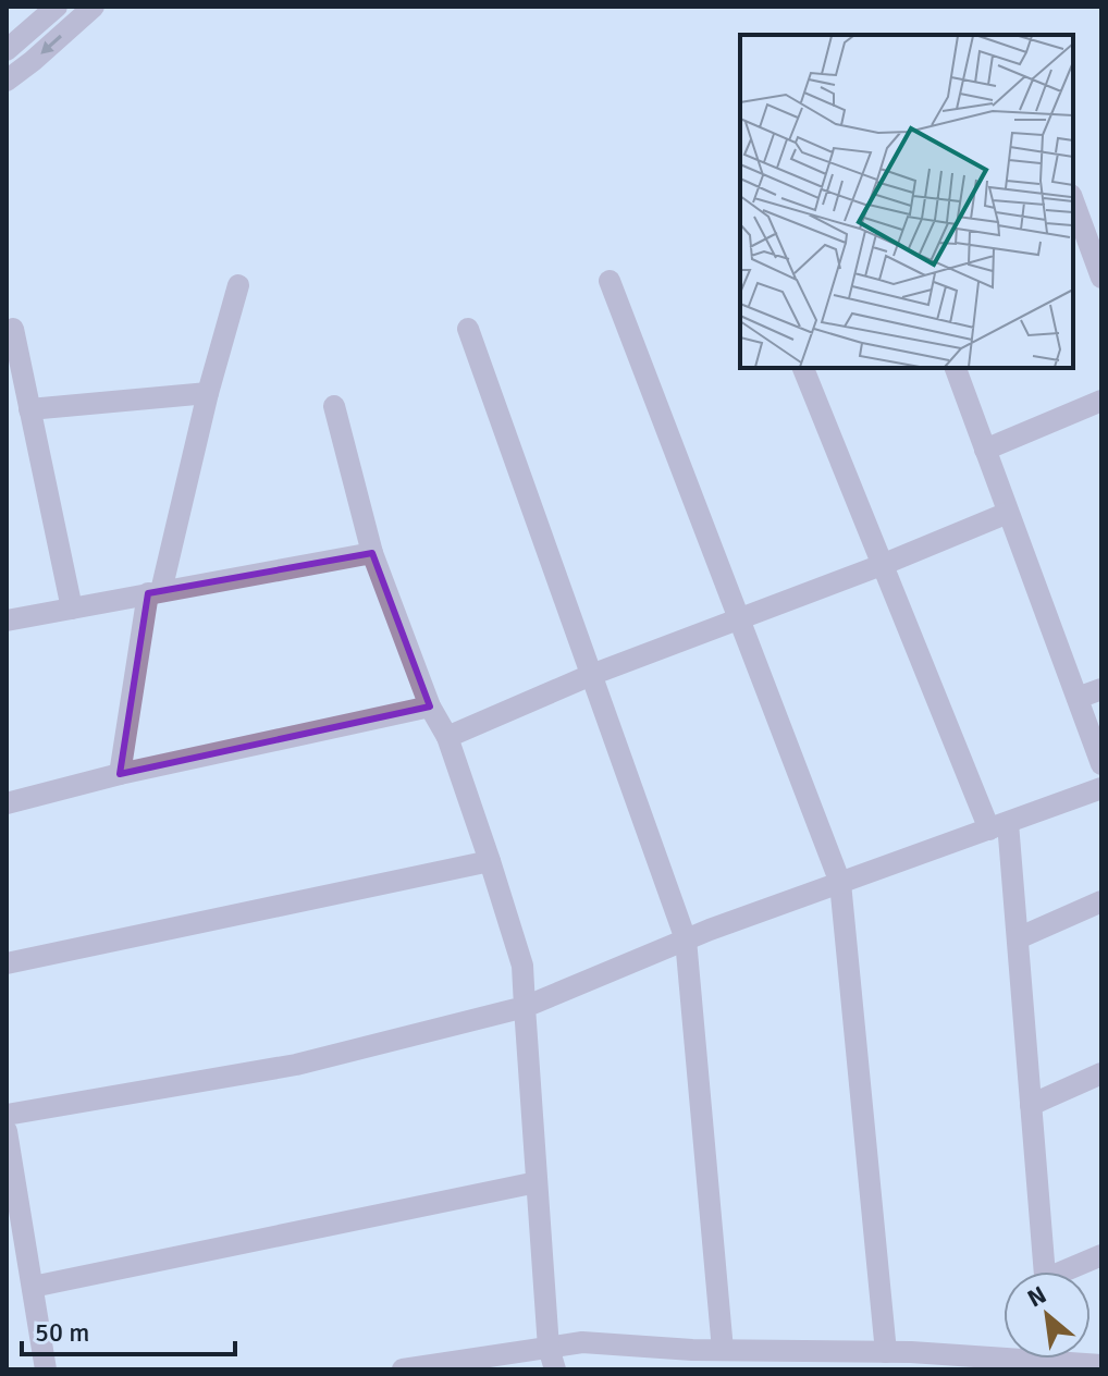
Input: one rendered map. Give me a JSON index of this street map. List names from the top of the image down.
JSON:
{
  "scale_bar": "50 m",
  "north": "top left"
}
